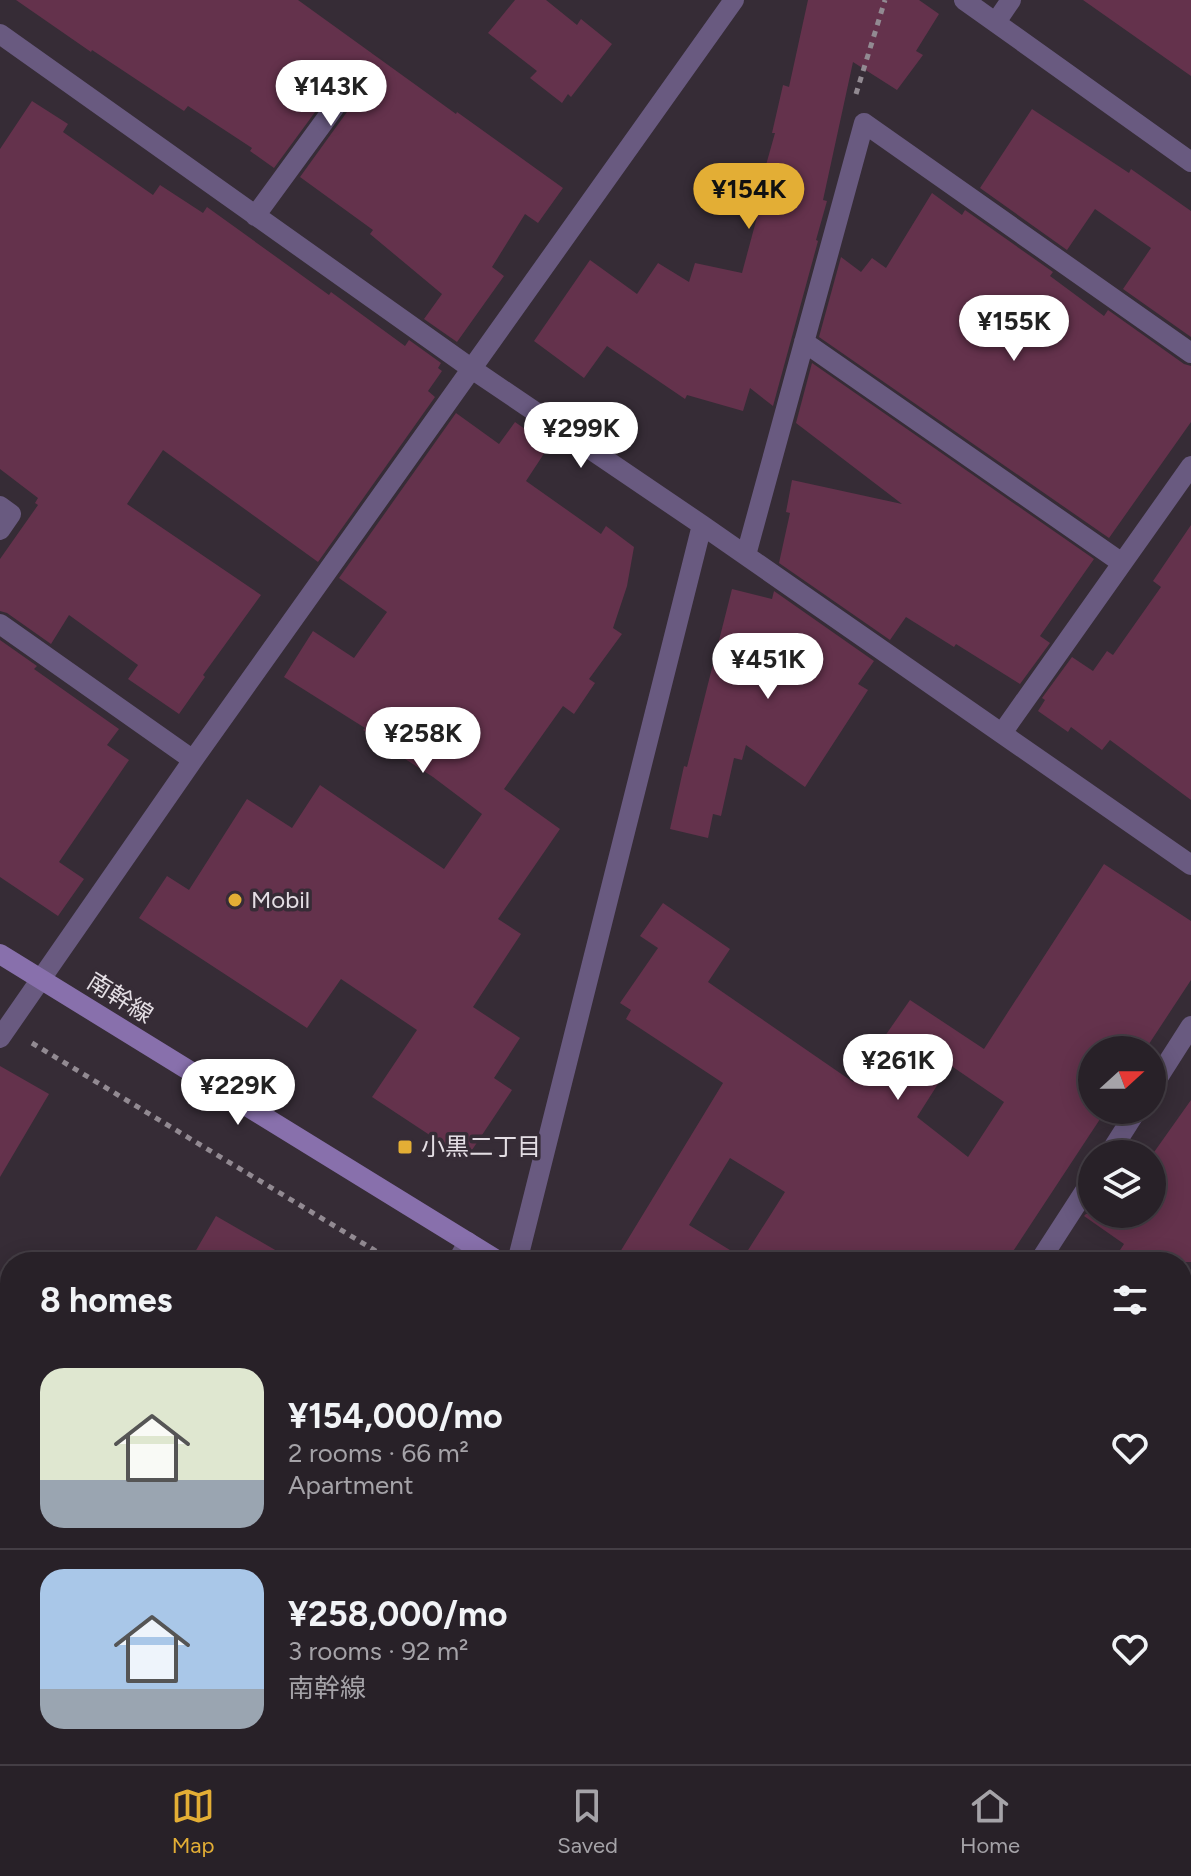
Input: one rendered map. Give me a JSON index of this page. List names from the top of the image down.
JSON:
{
  "streets": {
    "main road": ["南幹線"]
  },
  "places": {
    "other": ["Mobil"],
    "transit": ["小黒二丁目"]
  },
  "north": "right",
  "page": {
    "price": [
      "¥143K",
      "¥154K",
      "¥155K",
      "¥299K",
      "¥451K",
      "¥258K",
      "¥261K",
      "¥229K"
    ],
    "heading": "8 homes",
    "list": [
      {
        "name": "¥154,000/mo",
        "note": "2 rooms · 66 m² · Apartment"
      },
      {
        "name": "¥258,000/mo",
        "note": "3 rooms · 92 m² · 南幹線"
      }
    ],
    "tabs": ["Map", "Saved", "Home"]
  }
}
